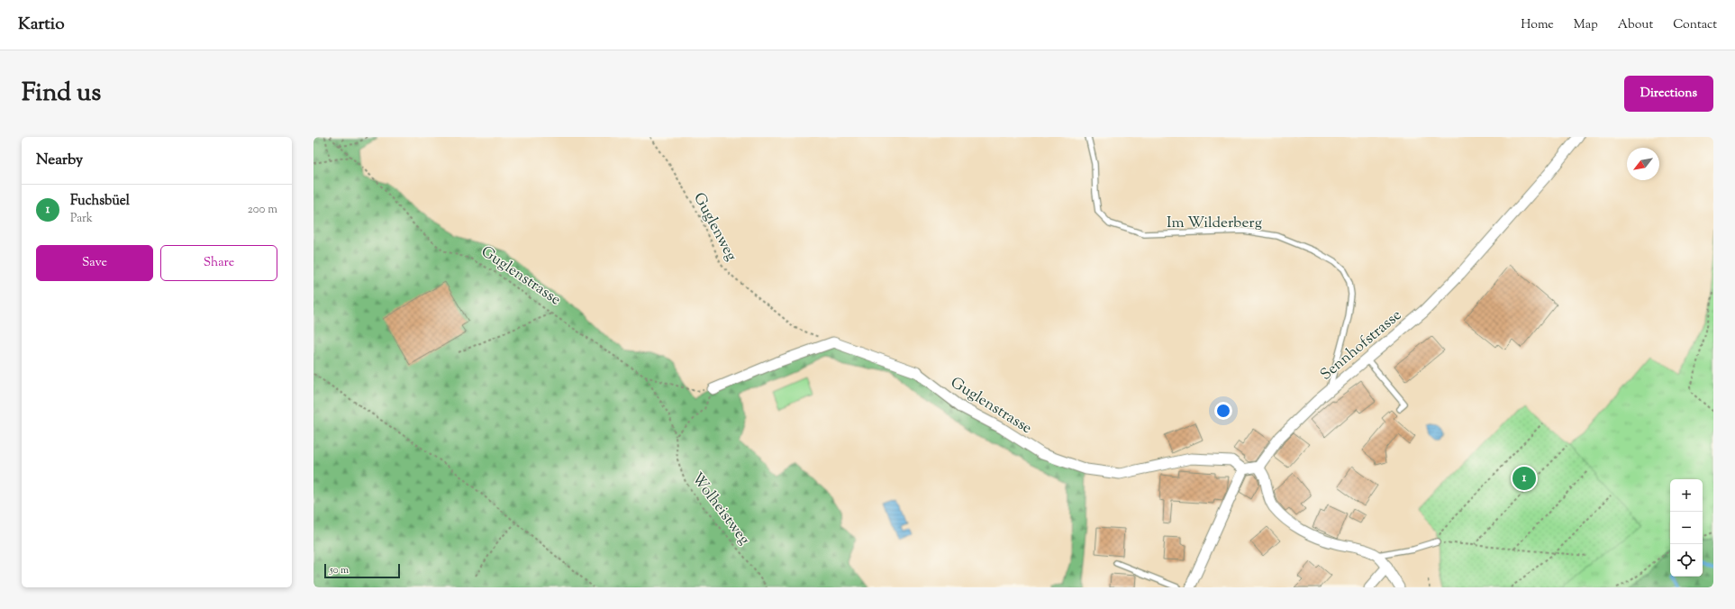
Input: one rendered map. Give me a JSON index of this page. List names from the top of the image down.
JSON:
{
  "streets": {
    "street": ["Guglenstrasse", "Sennhofstrasse"],
    "lane": ["Im Wilderberg"],
    "path": ["Guglenweg", "Wolheistweg"]
  },
  "crossings": [
    ["Im Wilderberg", "Sennhofstrasse"],
    ["Guglenweg", "Guglenstrasse"],
    ["Guglenstrasse", "Wolheistweg"]
  ],
  "scale_bar": "50 m",
  "north": "bottom left",
  "page": {
    "header": "Kartio",
    "nav": [
      "Home",
      "Map",
      "About",
      "Contact"
    ],
    "title": "Find us",
    "buttons": [
      "Directions",
      ["Save", "Share"]
    ],
    "heading": "Nearby",
    "list": [
      {
        "mark": "1",
        "name": "Fuchsbüel",
        "note": "Park",
        "value": "200 m"
      }
    ],
    "pins": "1",
    "map_buttons": ["+", "−"],
    "scale": "50 m"
  }
}
